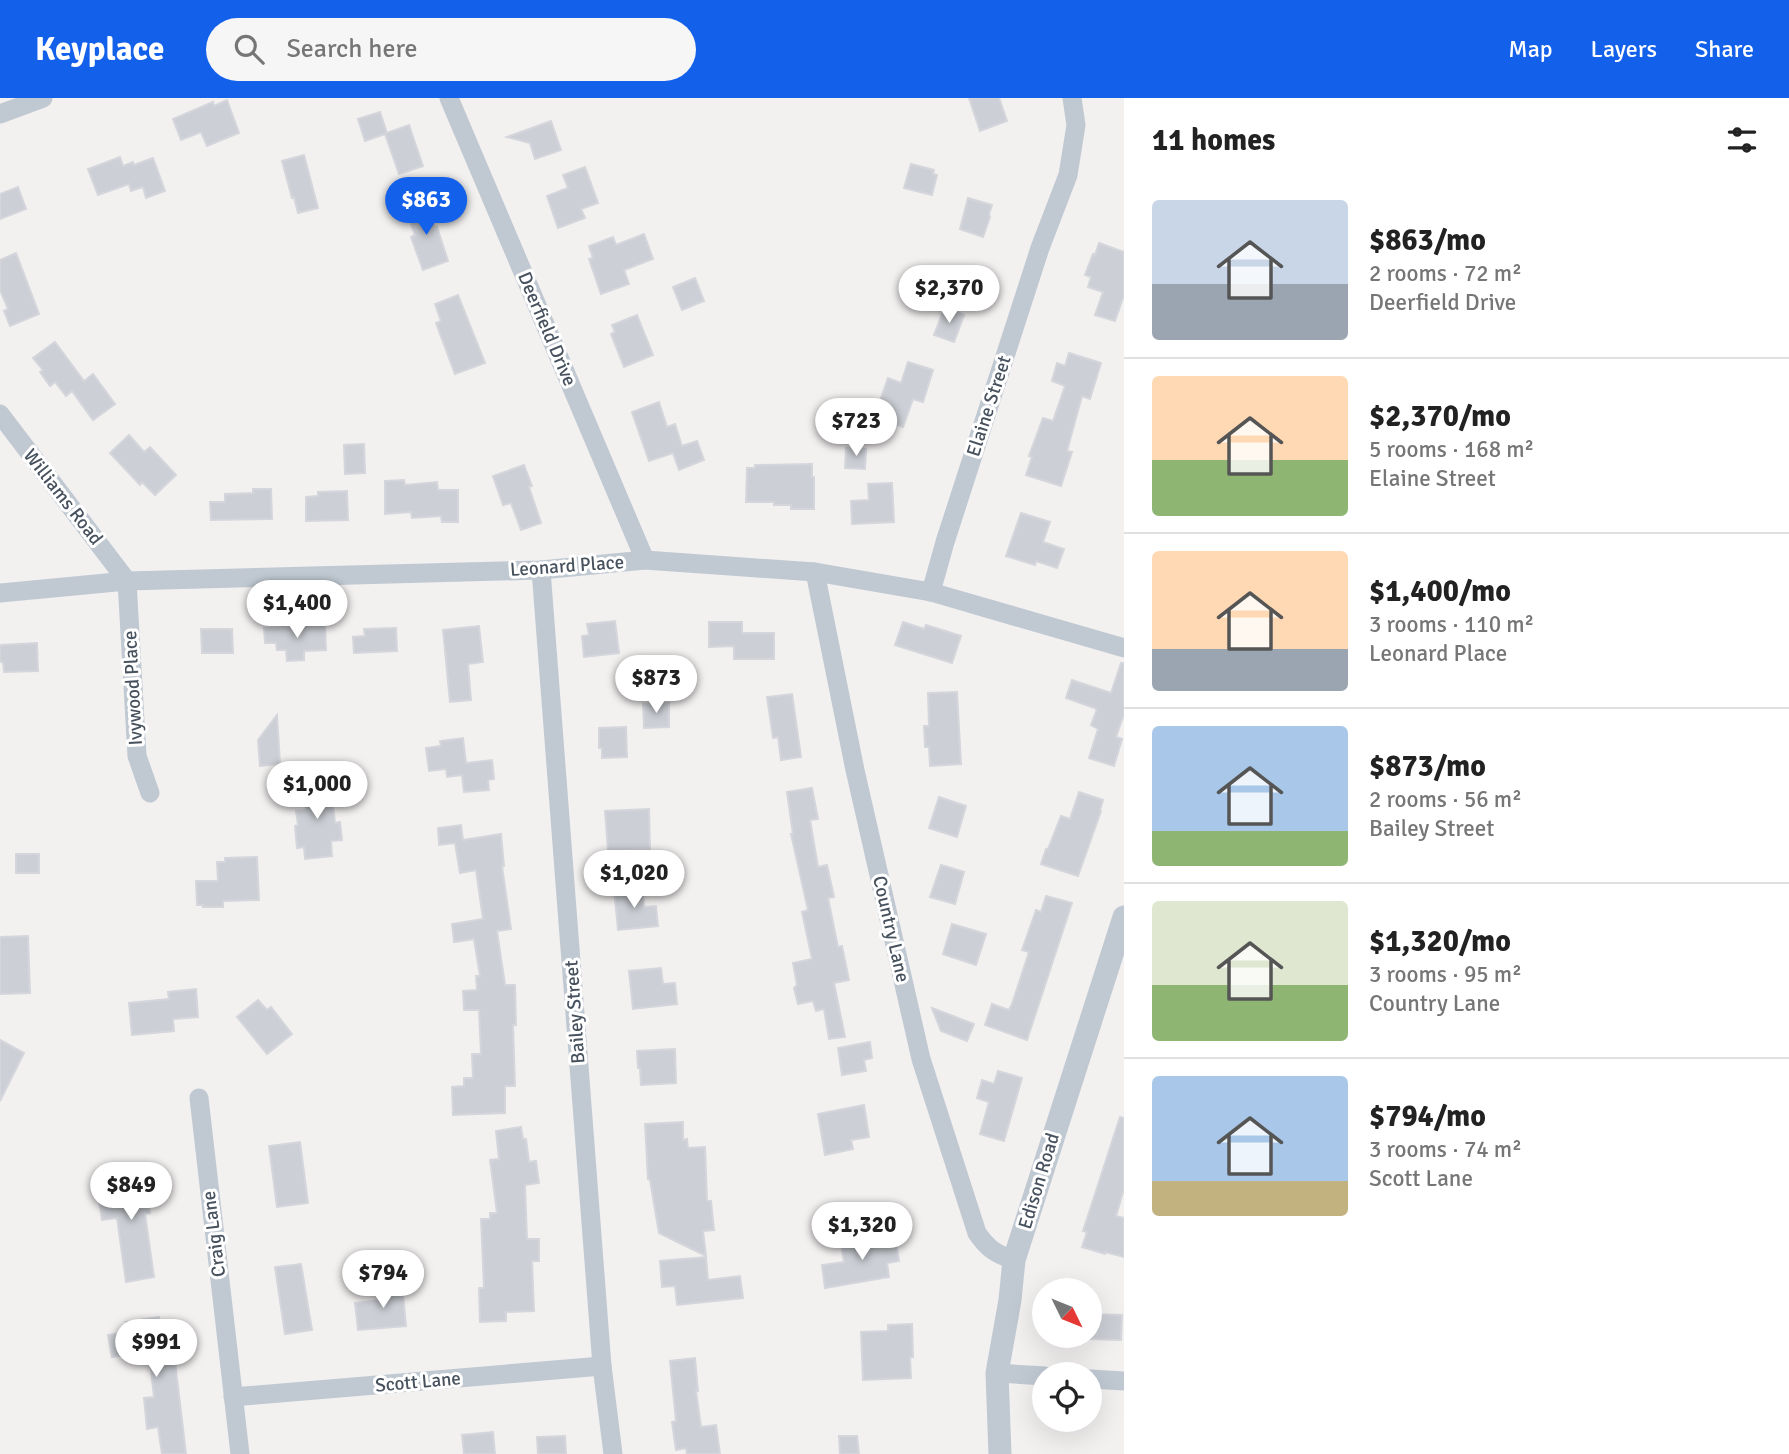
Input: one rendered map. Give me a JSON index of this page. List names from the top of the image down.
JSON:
{
  "streets": {
    "street": [
      "Deerfield Drive",
      "Elaine Street",
      "Williams Road",
      "Leonard Place",
      "Ivywood Place",
      "Country Lane",
      "Bailey Street",
      "Edison Road",
      "Craig Lane",
      "Scott Lane"
    ]
  },
  "crossings": [
    ["Deerfield Drive", "Leonard Place"],
    ["Elaine Street", "Leonard Place"],
    ["Williams Road", "Leonard Place"],
    ["Williams Road", "Ivywood Place"],
    ["Leonard Place", "Ivywood Place"],
    ["Leonard Place", "Country Lane"],
    ["Leonard Place", "Bailey Street"],
    ["Country Lane", "Edison Road"],
    ["Bailey Street", "Scott Lane"],
    ["Craig Lane", "Scott Lane"]
  ],
  "north": "bottom right",
  "page": {
    "header": "Keyplace",
    "search": "Search here",
    "nav": ["Map", "Layers", "Share"],
    "heading": "11 homes",
    "price": [
      "$863",
      "$2,370",
      "$723",
      "$1,400",
      "$873",
      "$1,000",
      "$1,020",
      "$849",
      "$1,320",
      "$794",
      "$991"
    ],
    "list": [
      {
        "name": "$863/mo",
        "note": "2 rooms · 72 m² · Deerfield Drive"
      },
      {
        "name": "$2,370/mo",
        "note": "5 rooms · 168 m² · Elaine Street"
      },
      {
        "name": "$1,400/mo",
        "note": "3 rooms · 110 m² · Leonard Place"
      },
      {
        "name": "$873/mo",
        "note": "2 rooms · 56 m² · Bailey Street"
      },
      {
        "name": "$1,320/mo",
        "note": "3 rooms · 95 m² · Country Lane"
      },
      {
        "name": "$794/mo",
        "note": "3 rooms · 74 m² · Scott Lane"
      }
    ]
  }
}
